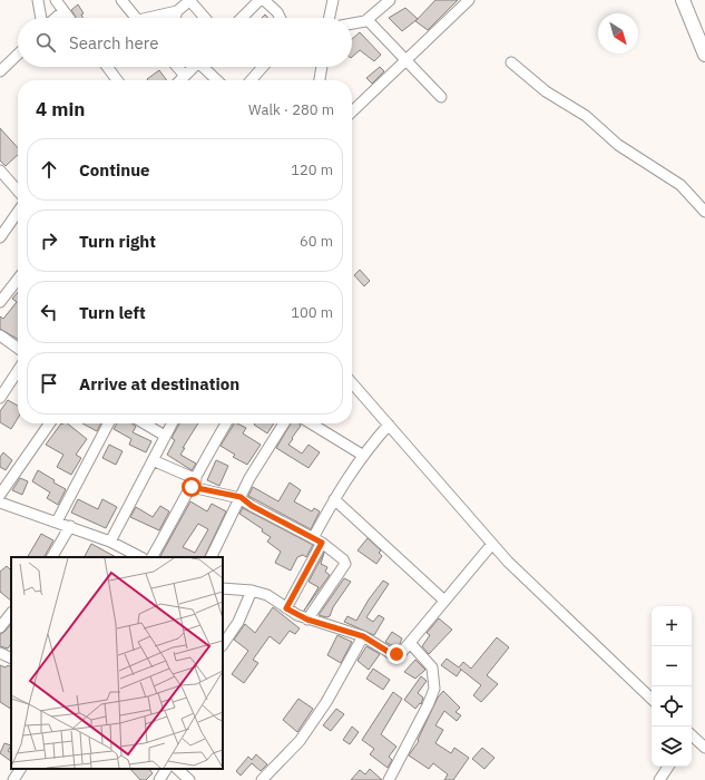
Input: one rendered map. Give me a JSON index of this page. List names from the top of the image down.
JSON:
{
  "north": "bottom right",
  "page": {
    "search": "Search here",
    "heading": ["4 min", "Walk · 280 m"],
    "list": [
      ["Continue", "120 m"],
      ["Turn right", "60 m"],
      ["Turn left", "100 m"],
      "Arrive at destination"
    ],
    "map_buttons": ["+", "−"]
  }
}
